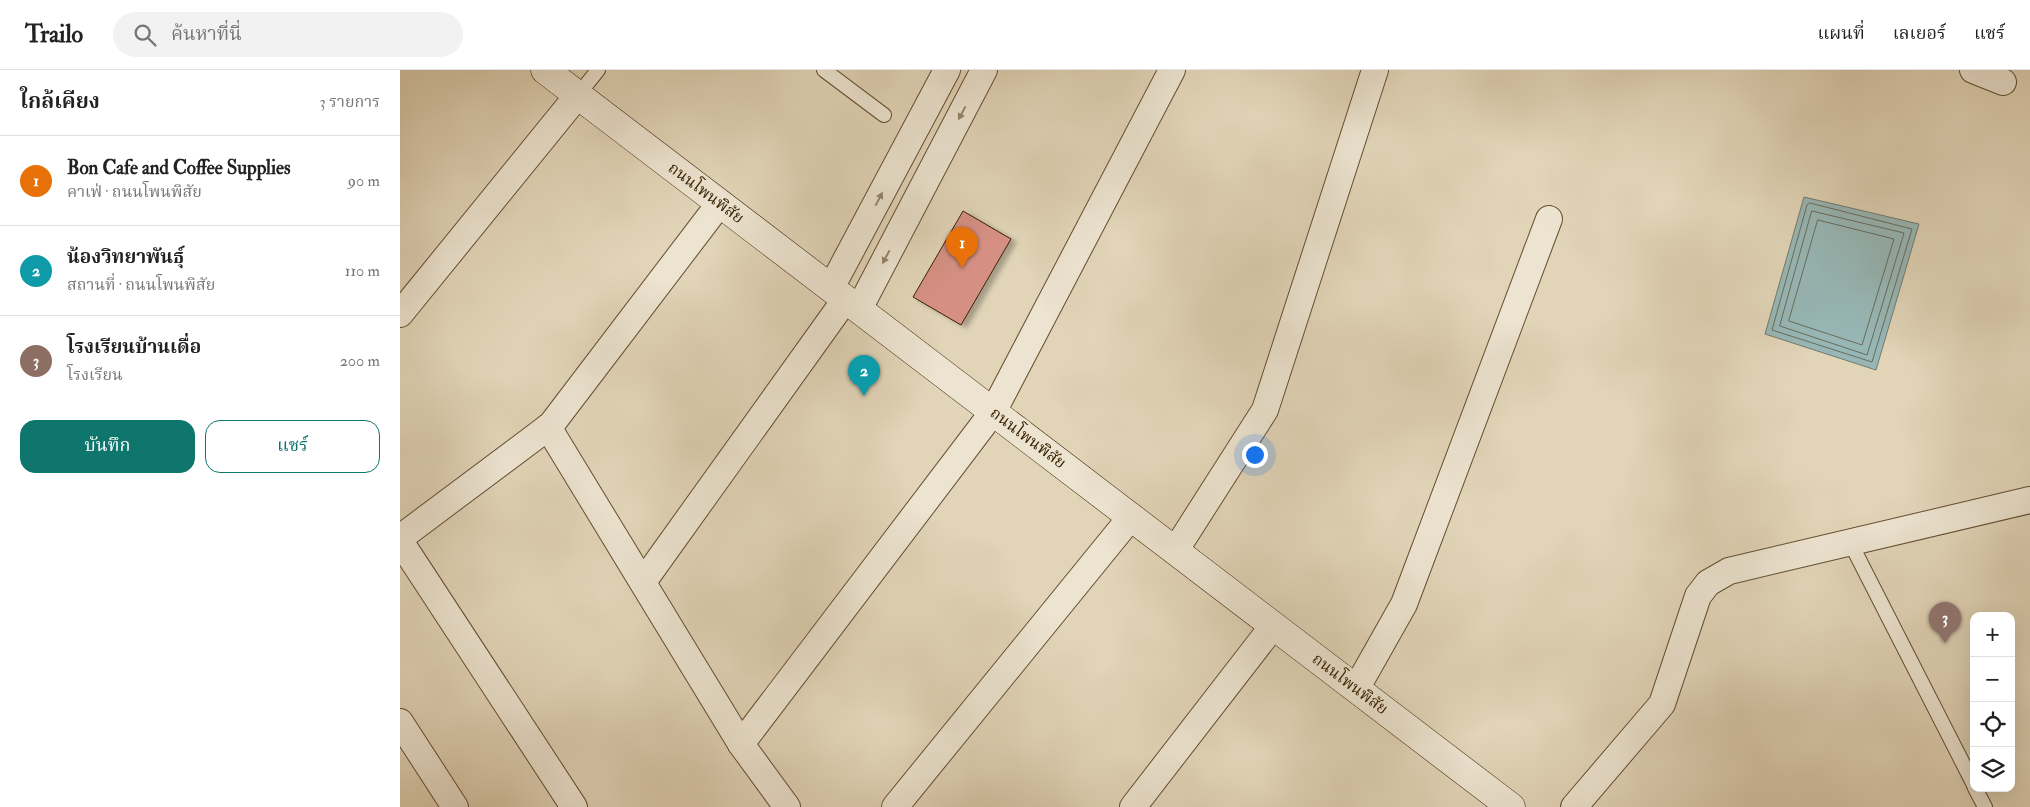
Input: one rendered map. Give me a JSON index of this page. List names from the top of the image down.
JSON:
{
  "streets": {
    "street": ["ถนนโพนพิสัย"]
  },
  "page": {
    "header": "Trailo",
    "search": "ค้นหาที่นี่",
    "nav": ["แผนที่", "เลเยอร์", "แชร์"],
    "heading": ["ใกล้เคียง", "3 รายการ"],
    "list": [
      {
        "mark": "1",
        "name": "Bon Cafe and Coffee Supplies",
        "note": "คาเฟ่ · ถนนโพนพิสัย",
        "value": "90 m"
      },
      {
        "mark": "2",
        "name": "น้องวิทยาพันธุ์",
        "note": "สถานที่ · ถนนโพนพิสัย",
        "value": "110 m"
      },
      {
        "mark": "3",
        "name": "โรงเรียนบ้านเดื่อ",
        "note": "โรงเรียน",
        "value": "200 m"
      }
    ],
    "pins": ["1", "2", "3"],
    "buttons": ["บันทึก", "แชร์"],
    "map_buttons": ["+", "−"]
  }
}
